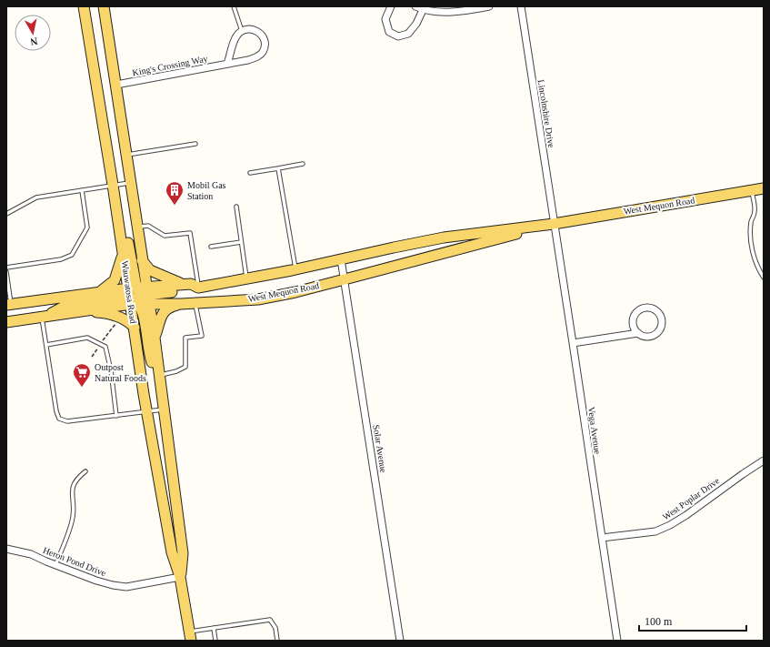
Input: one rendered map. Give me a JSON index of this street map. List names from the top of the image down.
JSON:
{
  "streets": {
    "main road": ["West Mequon Road", "Wauwatosa Road"],
    "street": [
      "King's Crossing Way",
      "Lincolnshire Drive",
      "Vega Avenue",
      "Solar Avenue",
      "West Poplar Drive",
      "Heron Pond Drive"
    ]
  },
  "crossings": [
    ["King's Crossing Way", "Wauwatosa Road"],
    ["Lincolnshire Drive", "West Mequon Road"],
    ["Lincolnshire Drive", "Vega Avenue"],
    ["West Mequon Road", "Wauwatosa Road"],
    ["West Mequon Road", "Vega Avenue"],
    ["West Mequon Road", "Solar Avenue"],
    ["Wauwatosa Road", "Heron Pond Drive"],
    ["Vega Avenue", "West Poplar Drive"]
  ],
  "places": {
    "building": ["Mobil Gas Station"],
    "supermarket": ["Outpost Natural Foods"]
  },
  "scale_bar": "100 m",
  "north": "bottom"
}
